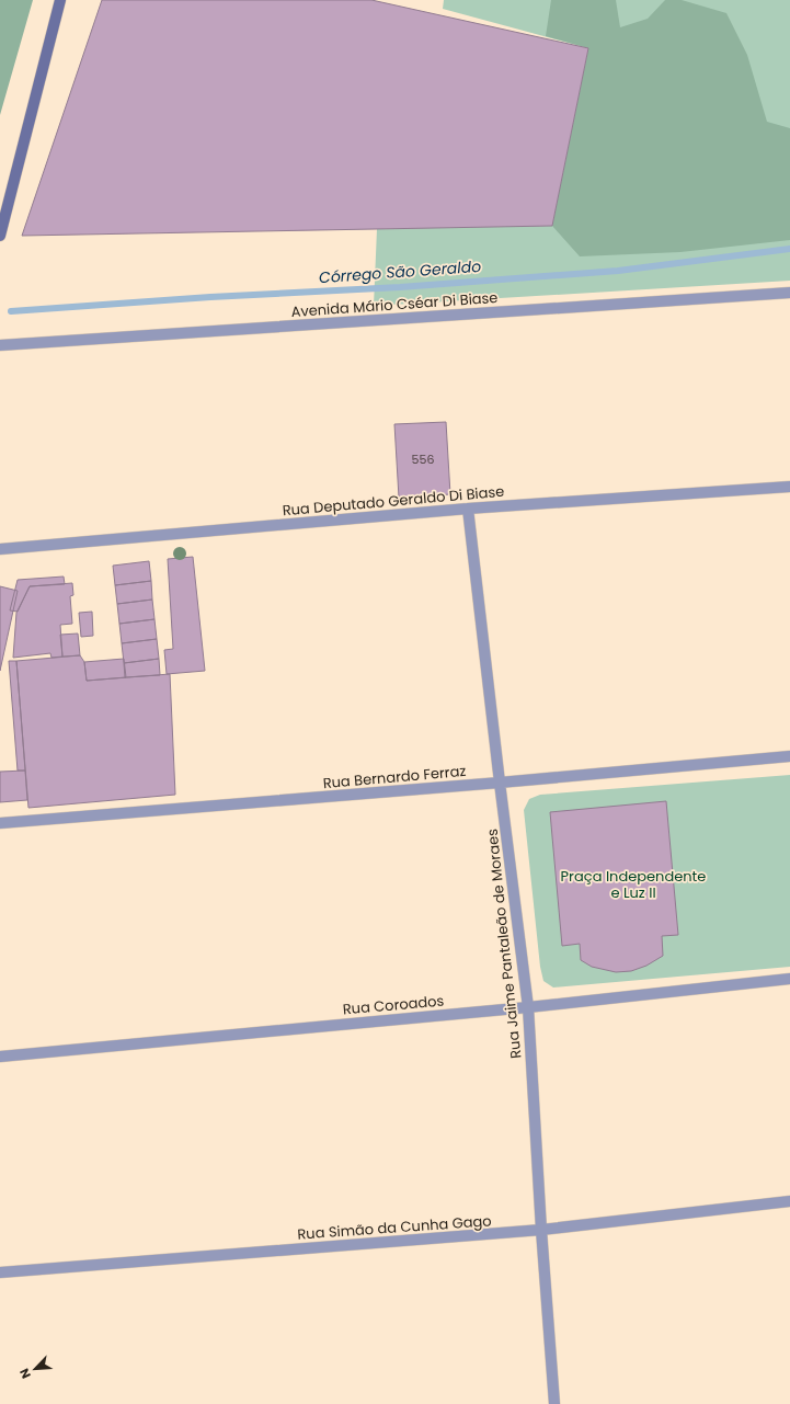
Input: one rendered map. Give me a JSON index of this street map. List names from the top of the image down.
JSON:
{
  "streets": {
    "street": [
      "Avenida Mário Cséar Di Biase",
      "Rua Deputado Geraldo Di Biase",
      "Rua Bernardo Ferraz",
      "Rua Jaime Pantaleão de Moraes",
      "Rua Coroados",
      "Rua Simão da Cunha Gago"
    ]
  },
  "crossings": [
    ["Rua Deputado Geraldo Di Biase", "Rua Jaime Pantaleão de Moraes"],
    ["Rua Bernardo Ferraz", "Rua Jaime Pantaleão de Moraes"],
    ["Rua Jaime Pantaleão de Moraes", "Rua Coroados"],
    ["Rua Jaime Pantaleão de Moraes", "Rua Simão da Cunha Gago"]
  ],
  "water": ["Córrego São Geraldo"],
  "parks": ["Praça Independente e Luz II"],
  "house_numbers": ["556"],
  "north": "bottom left"
}
